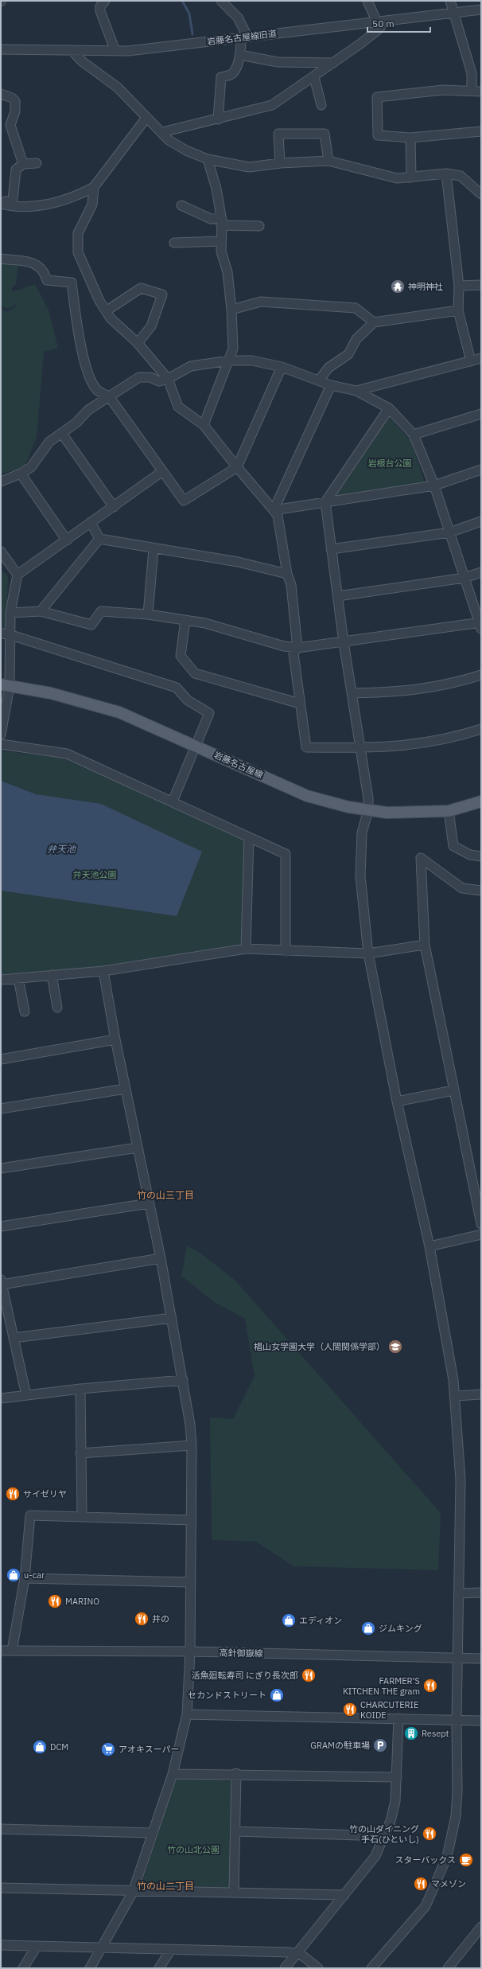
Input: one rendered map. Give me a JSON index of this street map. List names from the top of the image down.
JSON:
{
  "streets": {
    "main road": ["岩藤名古屋線"],
    "street": ["岩藤名古屋線旧道", "高針御嶽線"]
  },
  "districts": ["竹の山三丁目", "竹の山二丁目"],
  "water": ["弁天池"],
  "parks": ["岩根台公園", "弁天池公園", "竹の山北公園"],
  "places": {
    "temple": ["神明神社"],
    "school or university": ["椙山女学園大学（人間関係学部）"],
    "restaurant": [
      "サイゼリヤ",
      "MARINO",
      "井の",
      "活魚廻転寿司 にぎり長次郎",
      "FARMER’S KITCHEN THE gram",
      "CHARCUTERIE KOIDE",
      "竹の山ダイニング 手石(ひといし)",
      "マメゾン"
    ],
    "shop": [
      "u-car",
      "エディオン",
      "ジムキング",
      "セカンドストリート",
      "DCM"
    ],
    "building": ["Resept"],
    "parking": ["GRAMの駐車場"],
    "supermarket": ["アオキスーパー"],
    "cafe": ["スターバックス"]
  },
  "scale_bar": "50 m"
}
